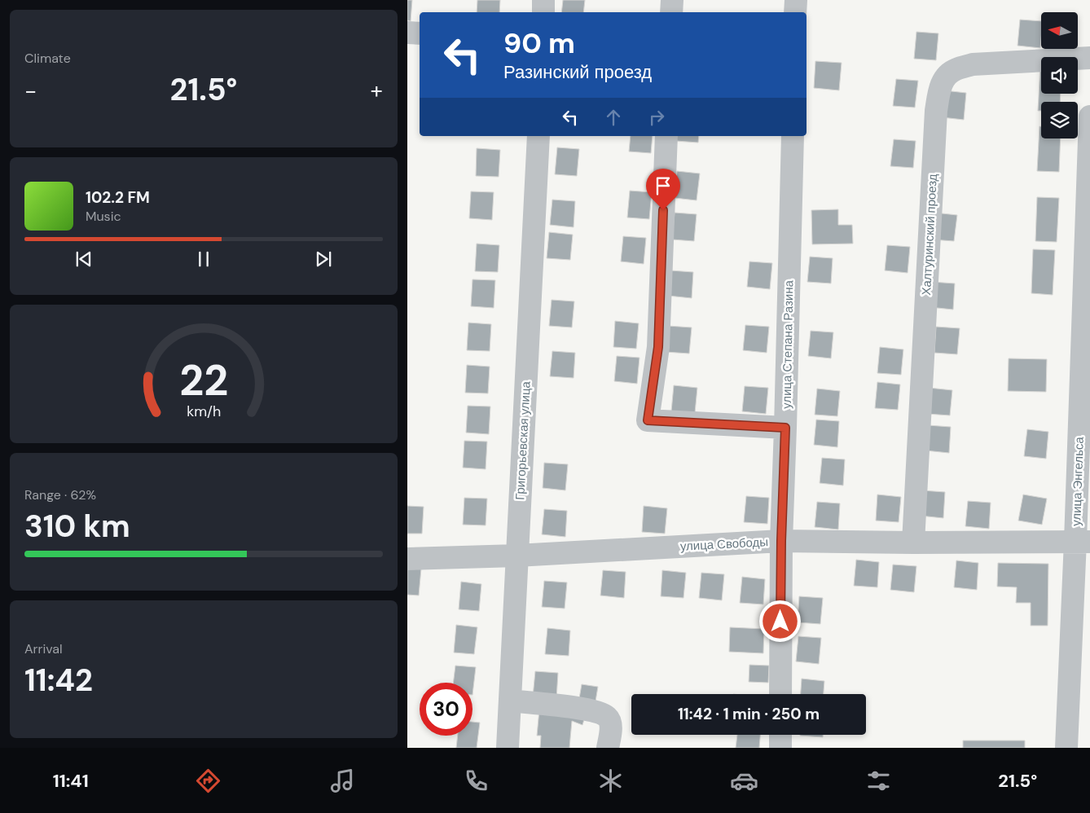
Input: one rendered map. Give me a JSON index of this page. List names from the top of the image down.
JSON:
{
  "streets": {
    "street": [
      "Халтуринский проезд",
      "улица Степана Разина",
      "Григорьевская улица",
      "улица Энгельса",
      "улица Свободы"
    ]
  },
  "crossings": [
    ["Халтуринский проезд", "улица Свободы"],
    ["улица Степана Разина", "улица Свободы"],
    ["Григорьевская улица", "улица Свободы"],
    ["улица Энгельса", "улица Свободы"]
  ],
  "north": "left",
  "page": {
    "tile": [
      "Climate",
      ["Range · 62%", "310 km"],
      ["Arrival", "11:42"]
    ],
    "turn": ["90 m", "Разинский проезд"],
    "heat": ["−", "21.5°", "+"],
    "song": ["102.2 FM", "Music"],
    "limit": "30",
    "trip": "11:42 · 1 min · 250 m",
    "tabs": ["11:41", "21.5°"],
    "gauge": ["22", "km/h"]
  }
}
